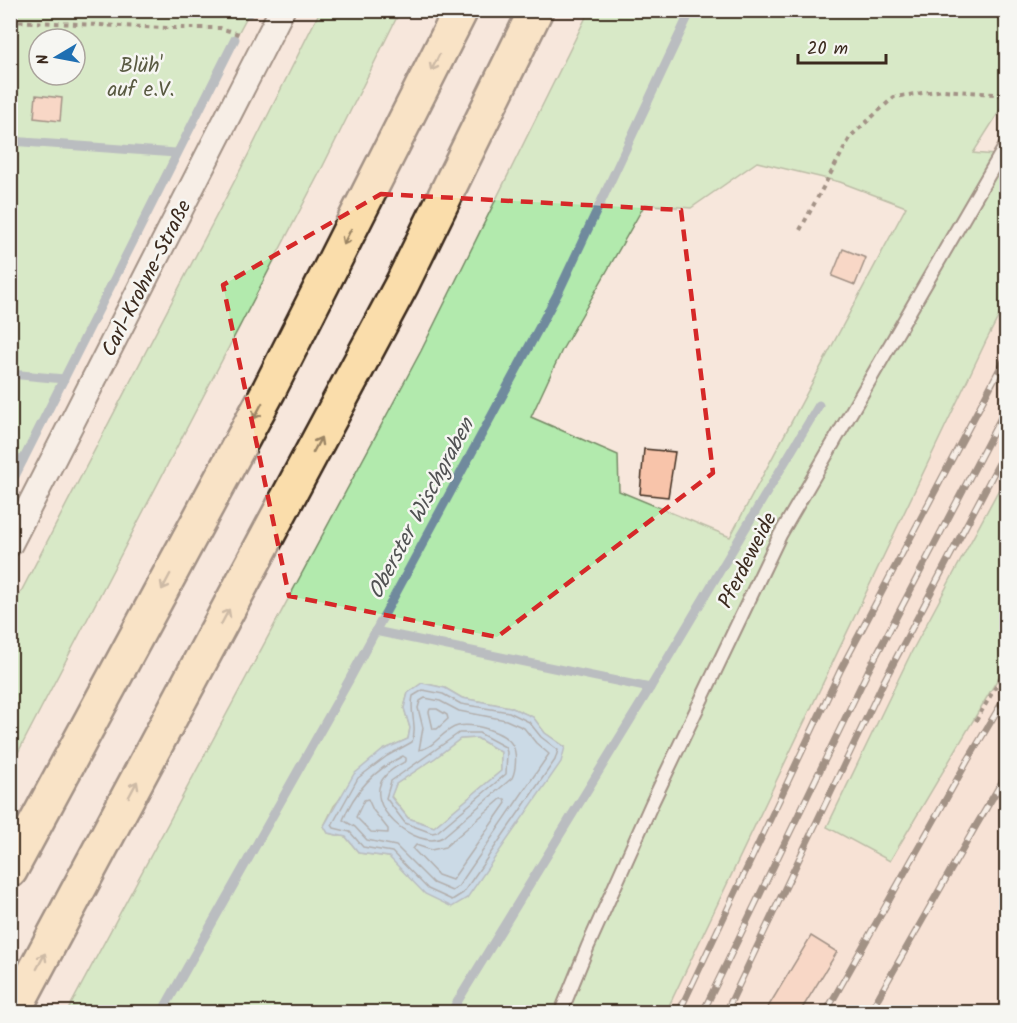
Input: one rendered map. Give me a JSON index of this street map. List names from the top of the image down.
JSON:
{
  "streets": {
    "street": ["Carl-Krohne-Straße"],
    "lane": ["Pferdeweide"]
  },
  "water": ["Oberster Wischgraben"],
  "parks": ["Blüh' auf e.V."],
  "scale_bar": "20 m",
  "north": "left"
}
